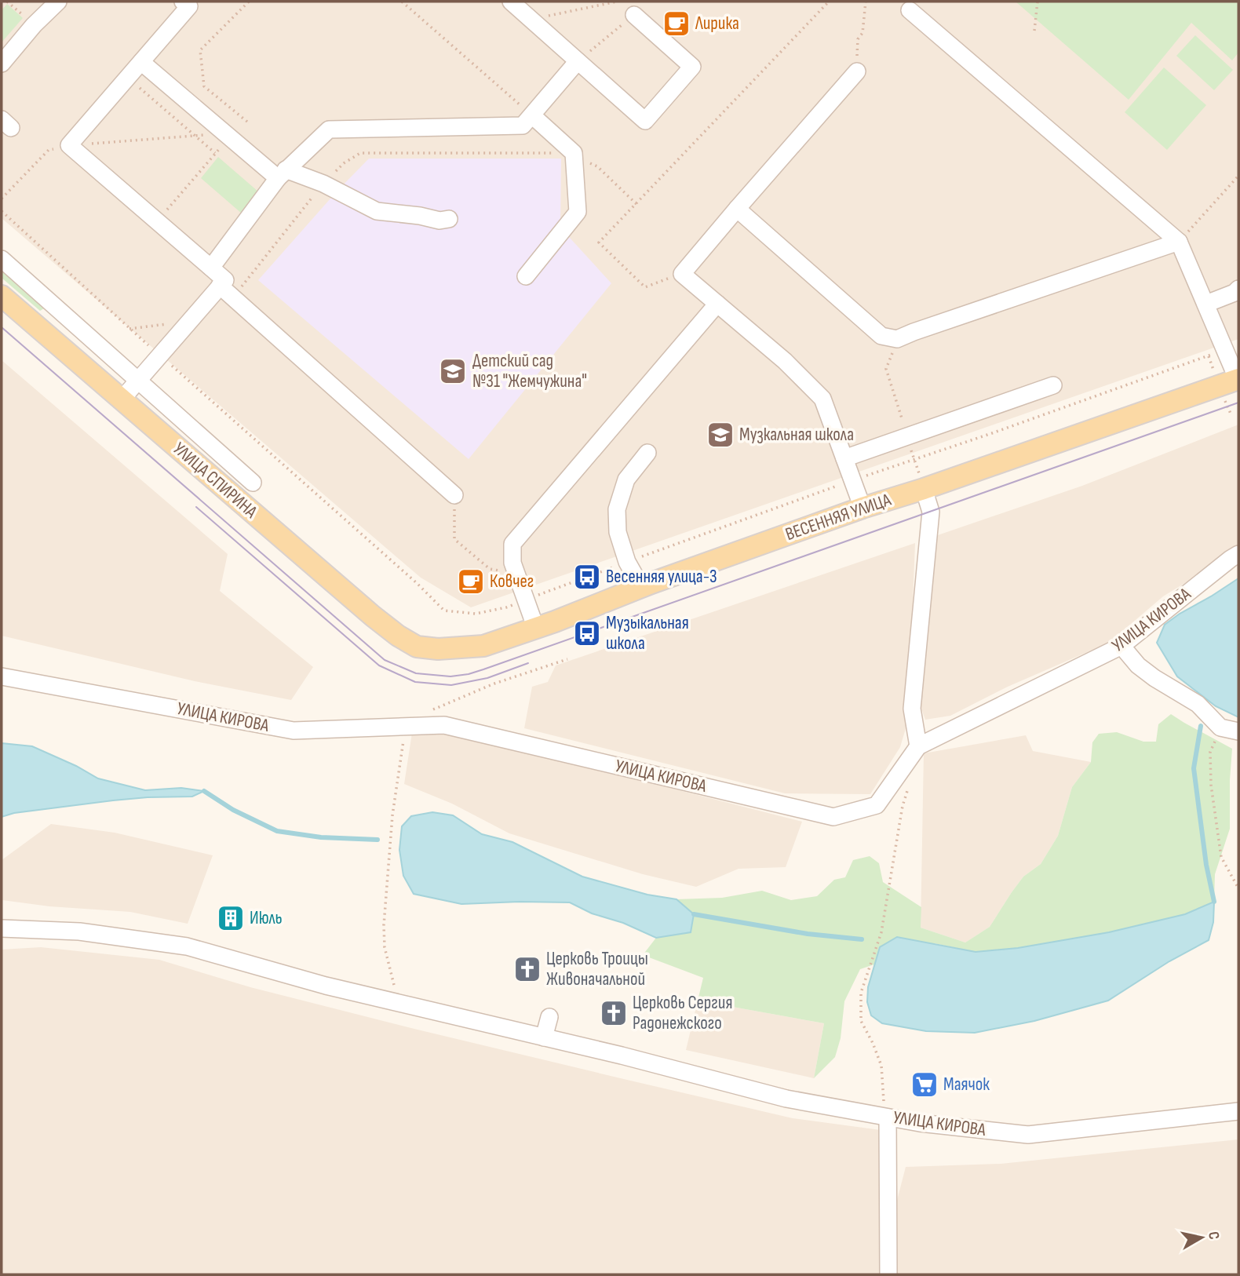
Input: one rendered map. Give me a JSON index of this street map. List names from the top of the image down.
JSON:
{
  "streets": {
    "main road": ["УЛИЦА СПИРИНА", "ВЕСЕННЯЯ УЛИЦА"],
    "street": ["УЛИЦА КИРОВА"]
  },
  "crossings": [
    ["УЛИЦА СПИРИНА", "ВЕСЕННЯЯ УЛИЦА"]
  ],
  "places": {
    "cafe": ["Лирика", "Ковчег"],
    "school or university": ["Детский сад №31 \"Жемчужина\"", "Музкальная школа"],
    "bus stop": ["Весенняя улица-3", "Музыкальная школа"],
    "building": ["Июль"],
    "church": ["Церковь Троицы Живоначальной", "Церковь Сергия Радонежского"],
    "supermarket": ["Маячок"]
  },
  "north": "right"
}
